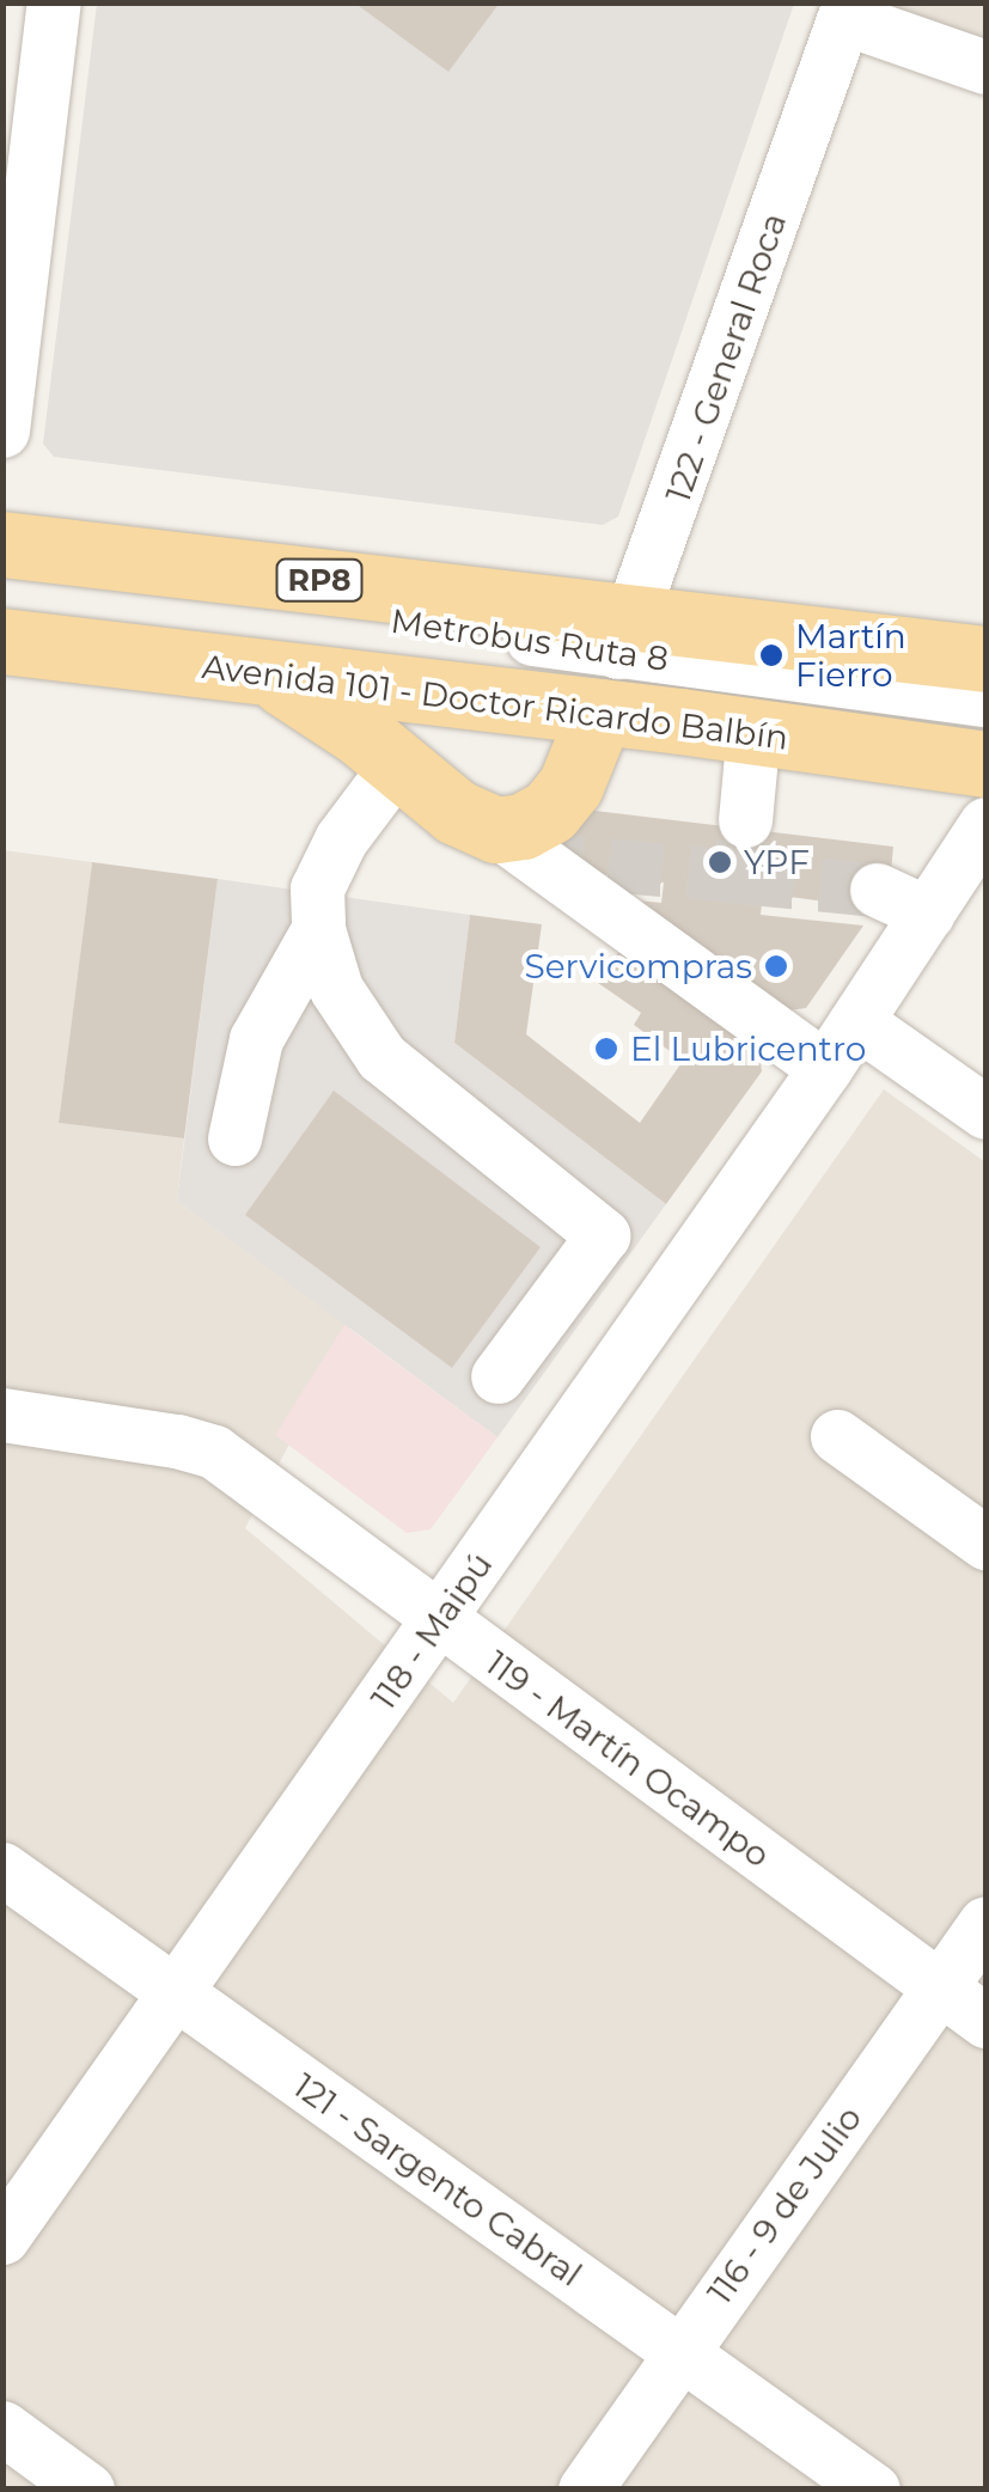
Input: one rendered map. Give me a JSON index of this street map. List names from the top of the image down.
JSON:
{
  "streets": {
    "main road": ["RP8", "Avenida 101 - Doctor Ricardo Balbín"],
    "street": [
      "122 - General Roca",
      "Metrobus Ruta 8",
      "118 - Maipú",
      "119 - Martín Ocampo",
      "121 - Sargento Cabral",
      "116 - 9 de Julio"
    ]
  },
  "crossings": [
    ["122 - General Roca", "Metrobus Ruta 8"],
    ["122 - General Roca", "Avenida 101 - Doctor Ricardo Balbín"],
    ["Metrobus Ruta 8", "Avenida 101 - Doctor Ricardo Balbín"],
    ["118 - Maipú", "119 - Martín Ocampo"],
    ["118 - Maipú", "121 - Sargento Cabral"],
    ["119 - Martín Ocampo", "116 - 9 de Julio"],
    ["121 - Sargento Cabral", "116 - 9 de Julio"]
  ],
  "places": [
    "Martín Fierro",
    "YPF",
    "Servicompras",
    "El Lubricentro"
  ]
}
